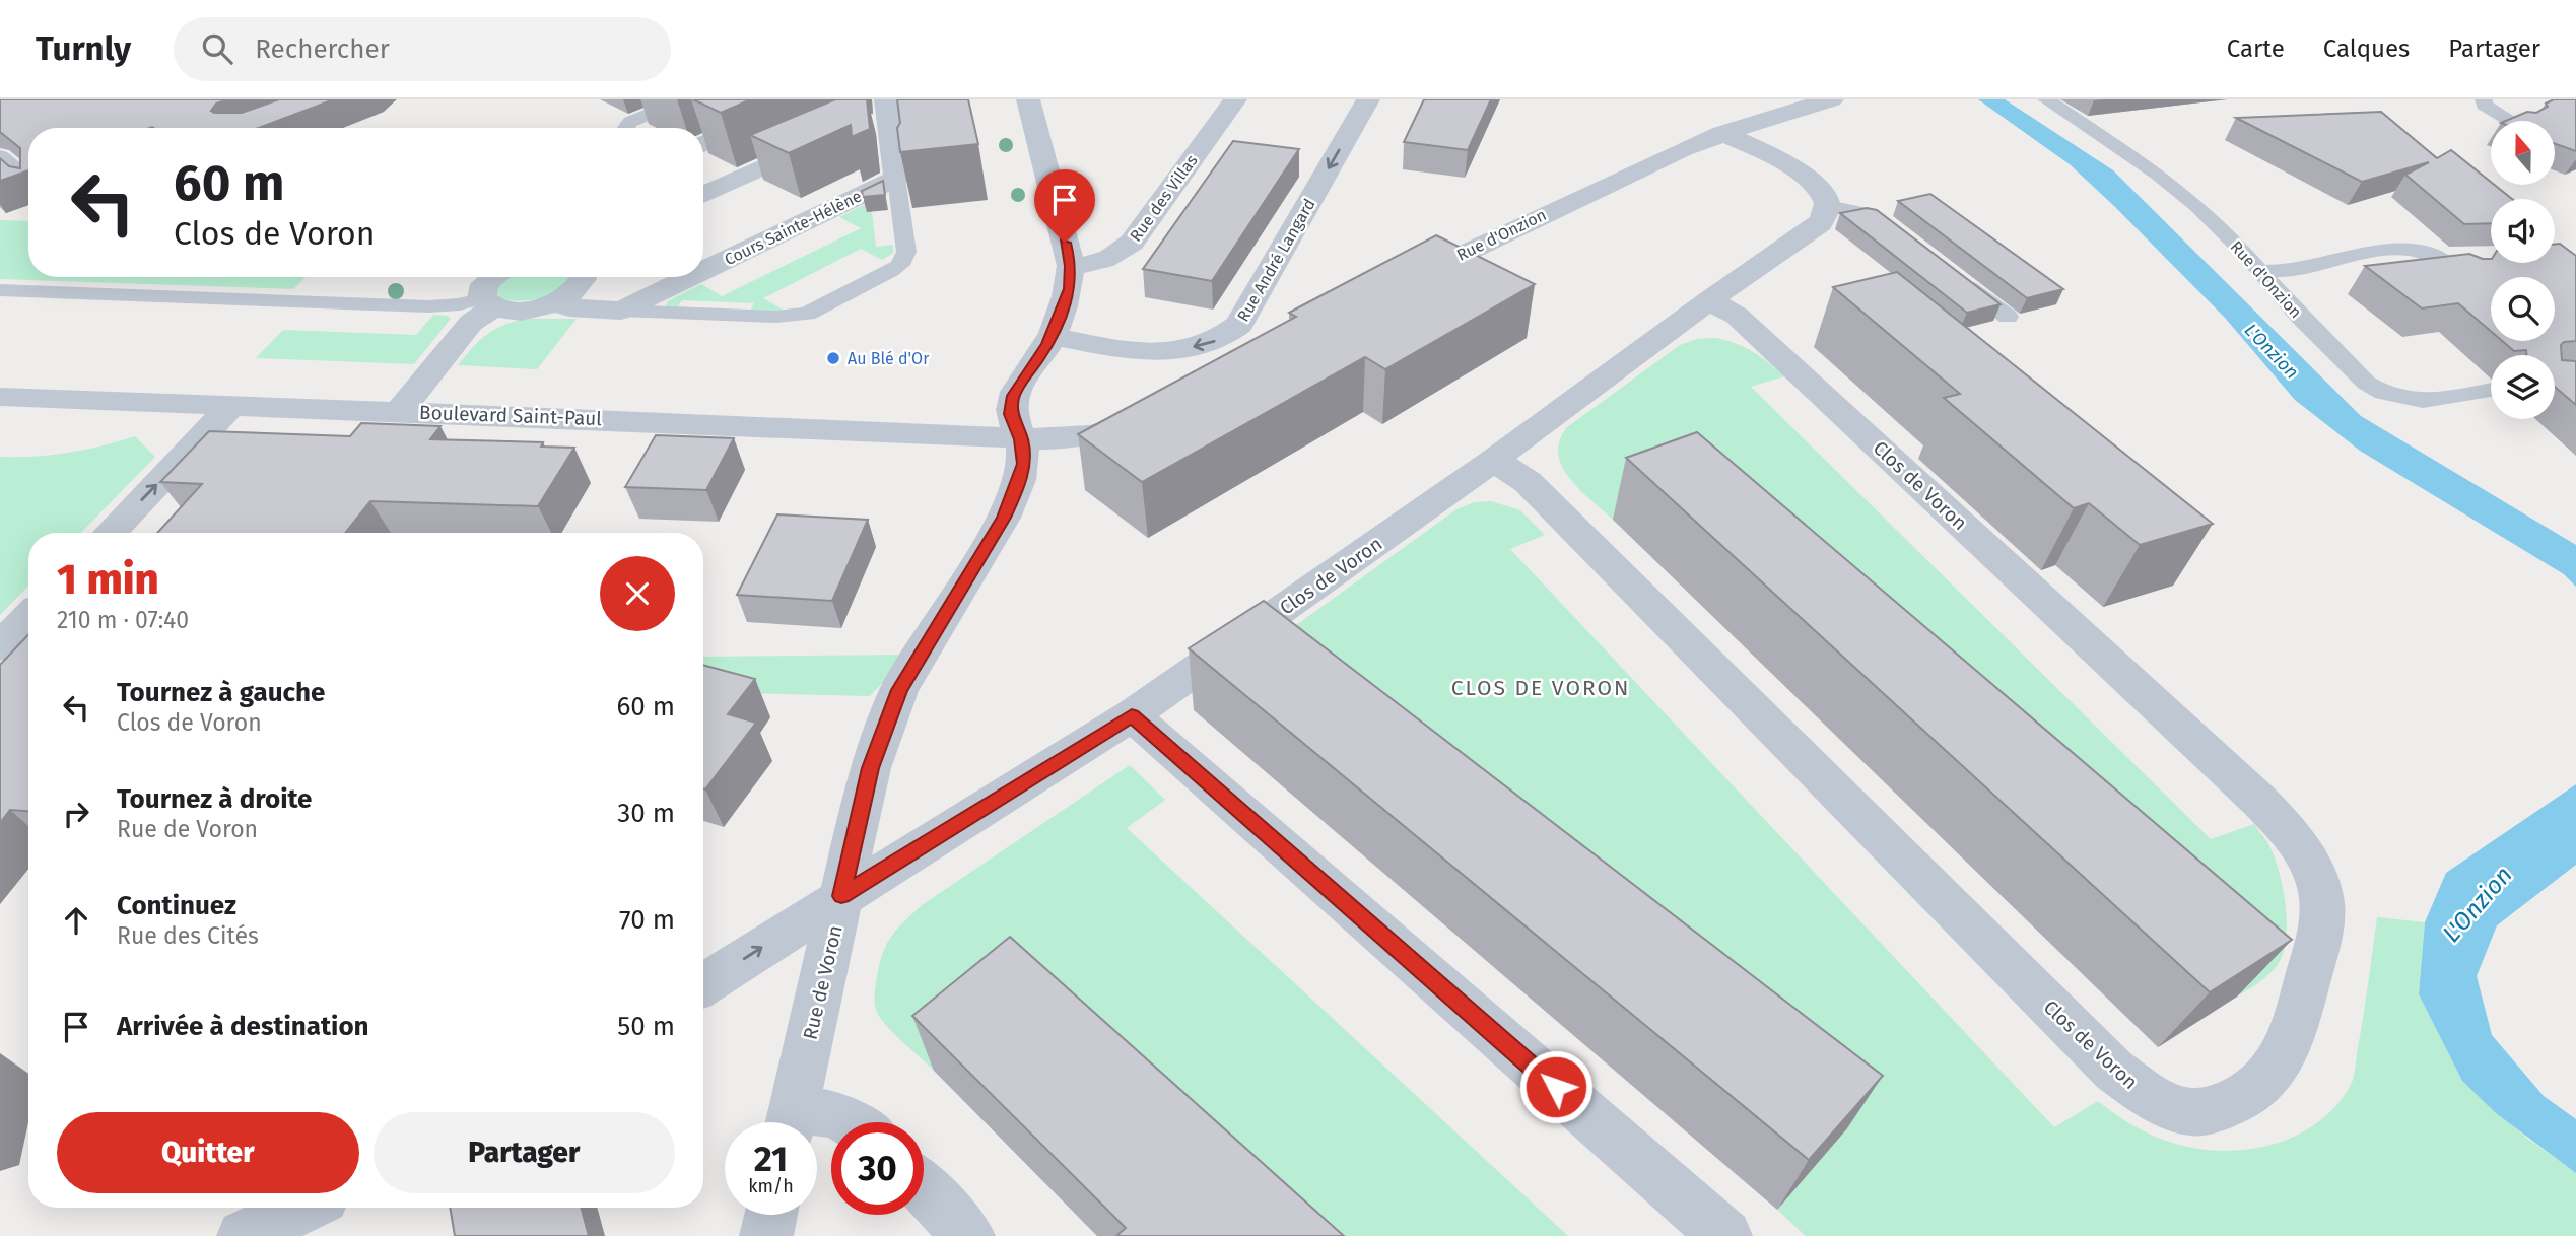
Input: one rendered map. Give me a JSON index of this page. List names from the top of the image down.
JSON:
{
  "streets": {
    "street": [
      "Rue des Villas",
      "Cours Sainte-Hélène",
      "Rue d'Onzion",
      "Rue André Langard",
      "Boulevard Saint-Paul",
      "Clos de Voron",
      "Rue de Voron"
    ]
  },
  "crossings": [
    ["Rue des Villas", "Rue de Voron"],
    ["Rue André Langard", "Rue de Voron"],
    ["Boulevard Saint-Paul", "Rue de Voron"],
    ["Clos de Voron", "Rue de Voron"]
  ],
  "one_way": ["Rue André Langard"],
  "districts": ["CLOS DE VORON"],
  "water": ["L'Onzion"],
  "places": ["Au Blé d'Or"],
  "north": "top",
  "page": {
    "header": "Turnly",
    "search": "Rechercher",
    "nav": ["Carte", "Calques", "Partager"],
    "turn": ["60 m", "Clos de Voron"],
    "heading": ["1 min", "210 m · 07:40"],
    "list": [
      {
        "name": "Tournez à gauche",
        "note": "Clos de Voron",
        "value": "60 m"
      },
      {
        "name": "Tournez à droite",
        "note": "Rue de Voron",
        "value": "30 m"
      },
      {
        "name": "Continuez",
        "note": "Rue des Cités",
        "value": "70 m"
      },
      {
        "name": "Arrivée à destination",
        "value": "50 m"
      }
    ],
    "buttons": ["Quitter", "Partager"],
    "speed": "21 km/h",
    "limit": "30"
  }
}
